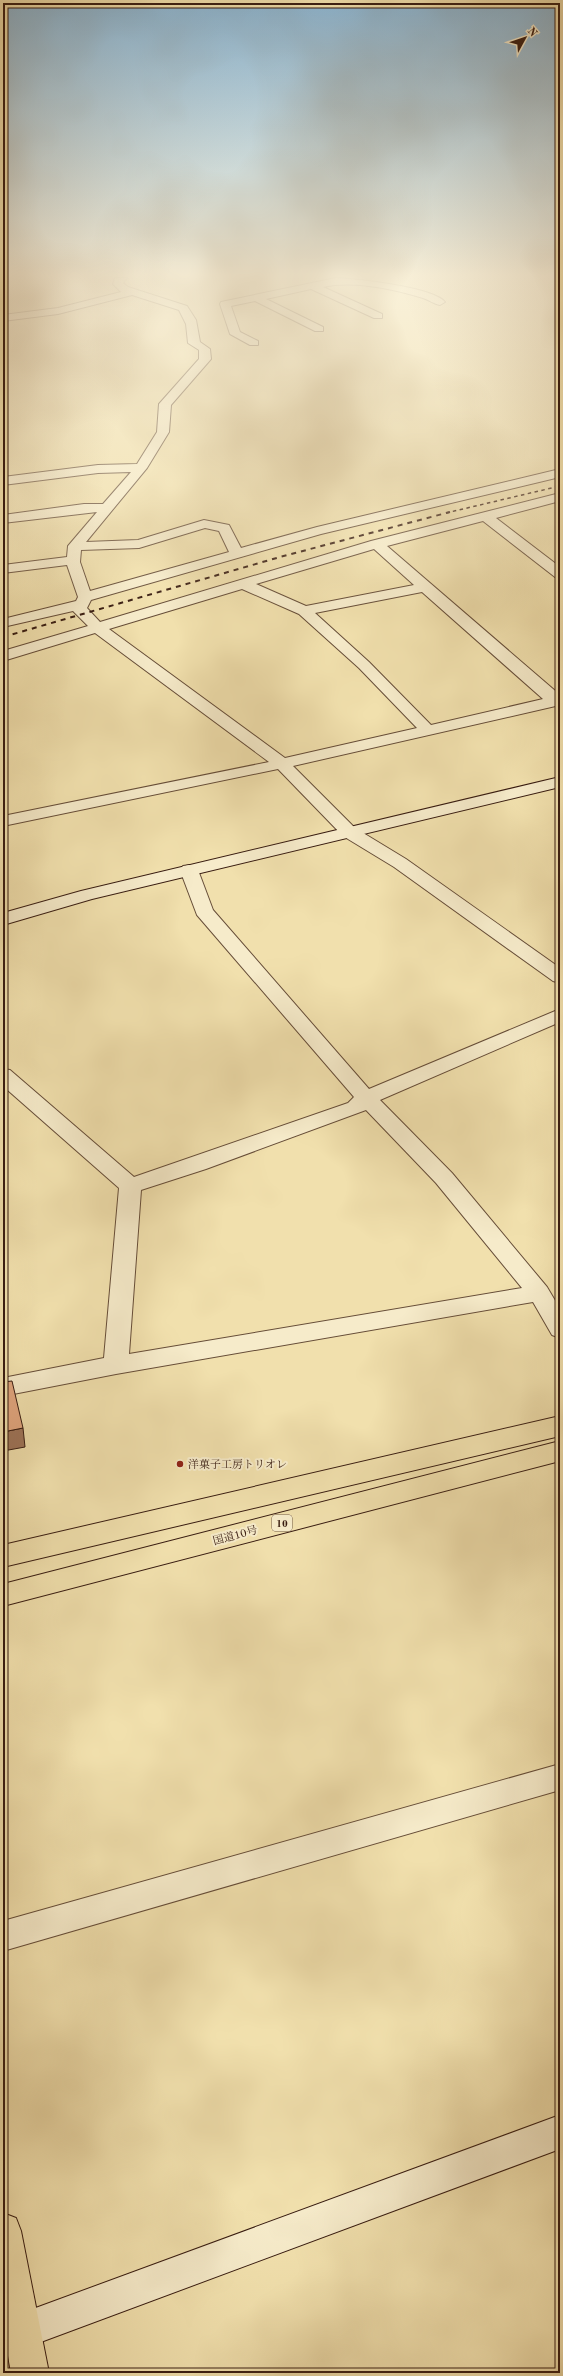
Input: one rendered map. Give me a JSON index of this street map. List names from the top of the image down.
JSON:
{
  "streets": {
    "main road": ["10", "国道10号"]
  },
  "places": ["洋菓子工房トリオレ"],
  "north": "top right"
}
